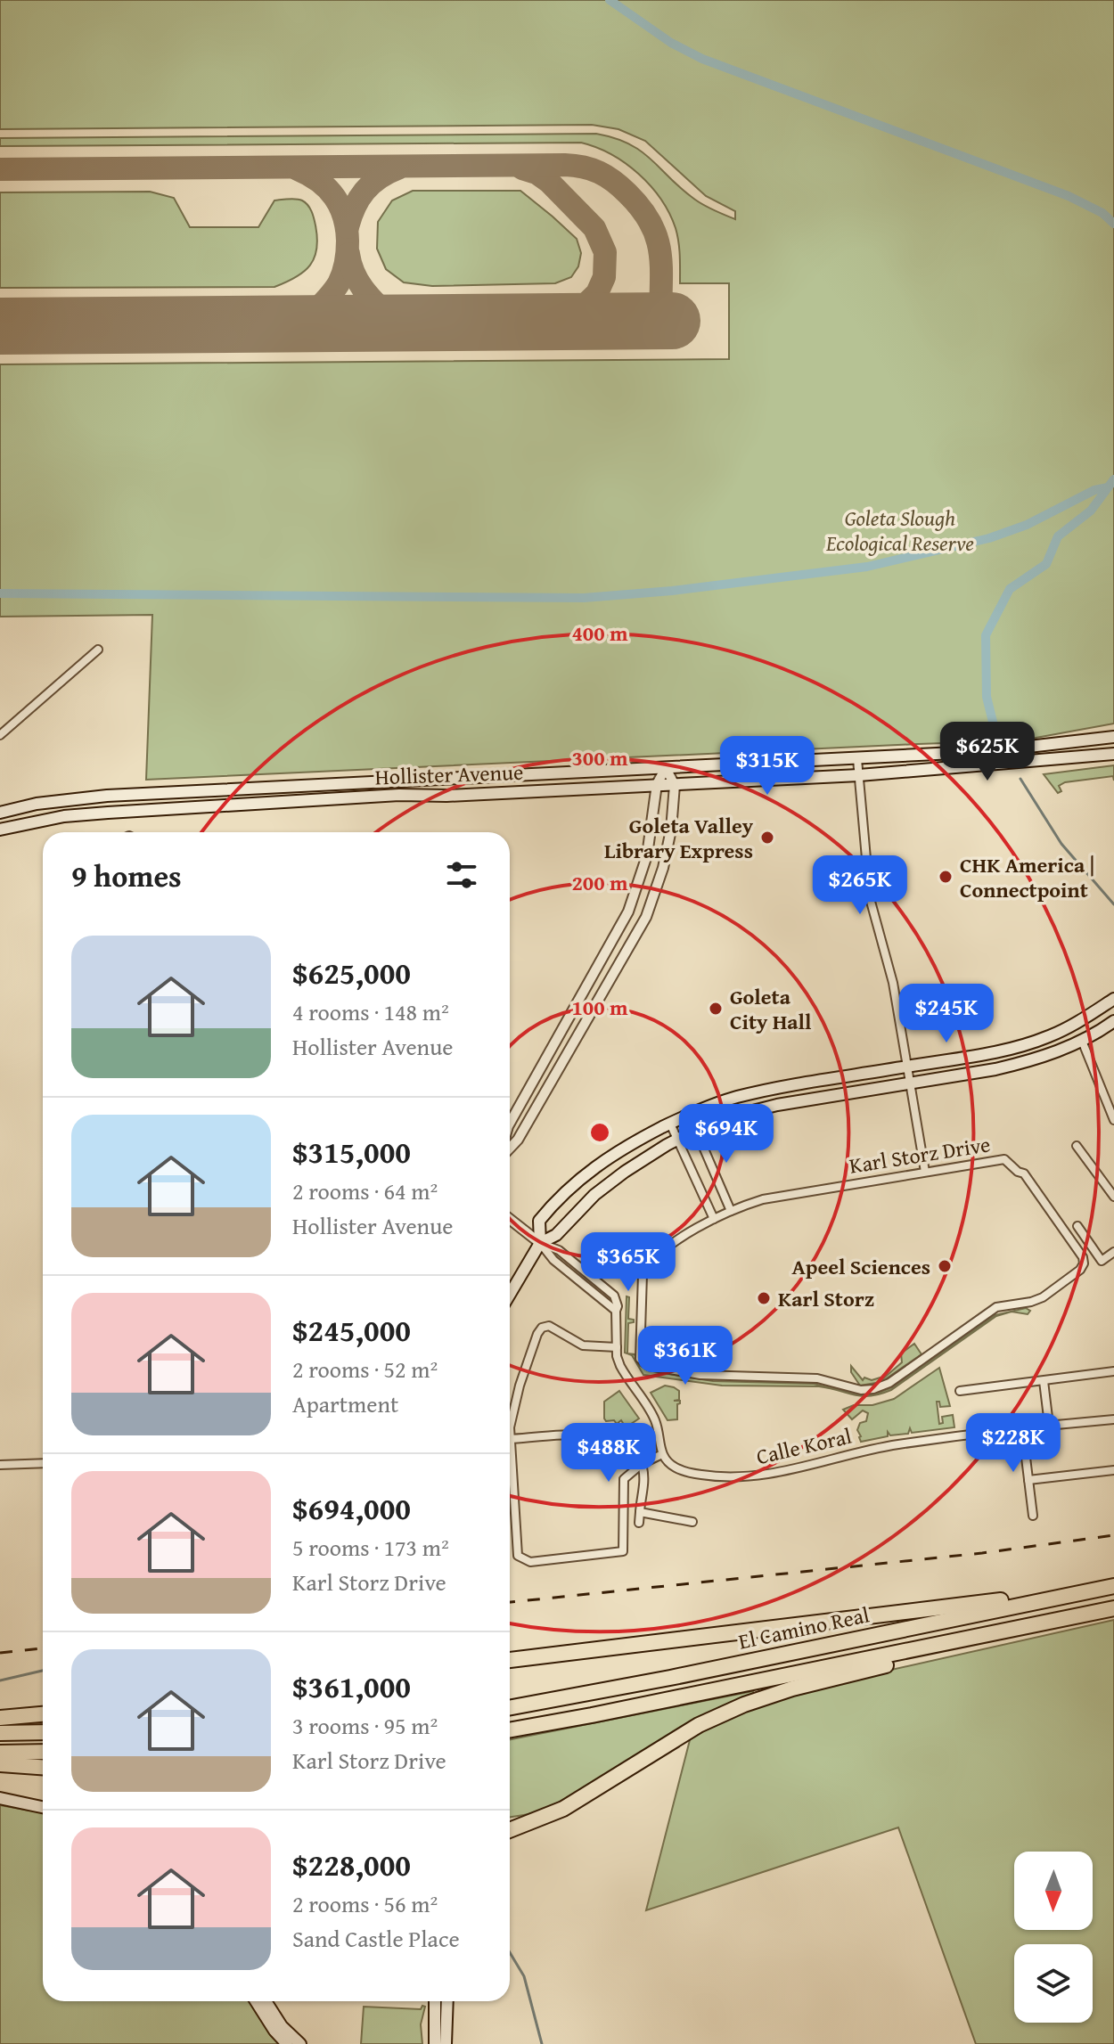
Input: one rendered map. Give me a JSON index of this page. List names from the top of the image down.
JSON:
{
  "streets": {
    "highway": ["El Camino Real"],
    "main road": ["Hollister Avenue"],
    "street": ["Karl Storz Drive", "Calle Koral"]
  },
  "parks": ["Goleta Slough Ecological Reserve"],
  "places": [
    "Goleta Valley Library Express",
    "CHK America | Connectpoint",
    "Goleta City Hall",
    "Apeel Sciences",
    "Karl Storz"
  ],
  "north": "bottom",
  "page": {
    "price": [
      "$625K",
      "$315K",
      "$265K",
      "$245K",
      "$694K",
      "$365K",
      "$361K",
      "$228K",
      "$488K"
    ],
    "heading": "9 homes",
    "list": [
      {
        "name": "$625,000",
        "note": "4 rooms · 148 m² · Hollister Avenue"
      },
      {
        "name": "$315,000",
        "note": "2 rooms · 64 m² · Hollister Avenue"
      },
      {
        "name": "$245,000",
        "note": "2 rooms · 52 m² · Apartment"
      },
      {
        "name": "$694,000",
        "note": "5 rooms · 173 m² · Karl Storz Drive"
      },
      {
        "name": "$361,000",
        "note": "3 rooms · 95 m² · Karl Storz Drive"
      },
      {
        "name": "$228,000",
        "note": "2 rooms · 56 m² · Sand Castle Place"
      }
    ]
  },
  "rings": [
    "400 m",
    "300 m",
    "200 m",
    "100 m"
  ]
}
